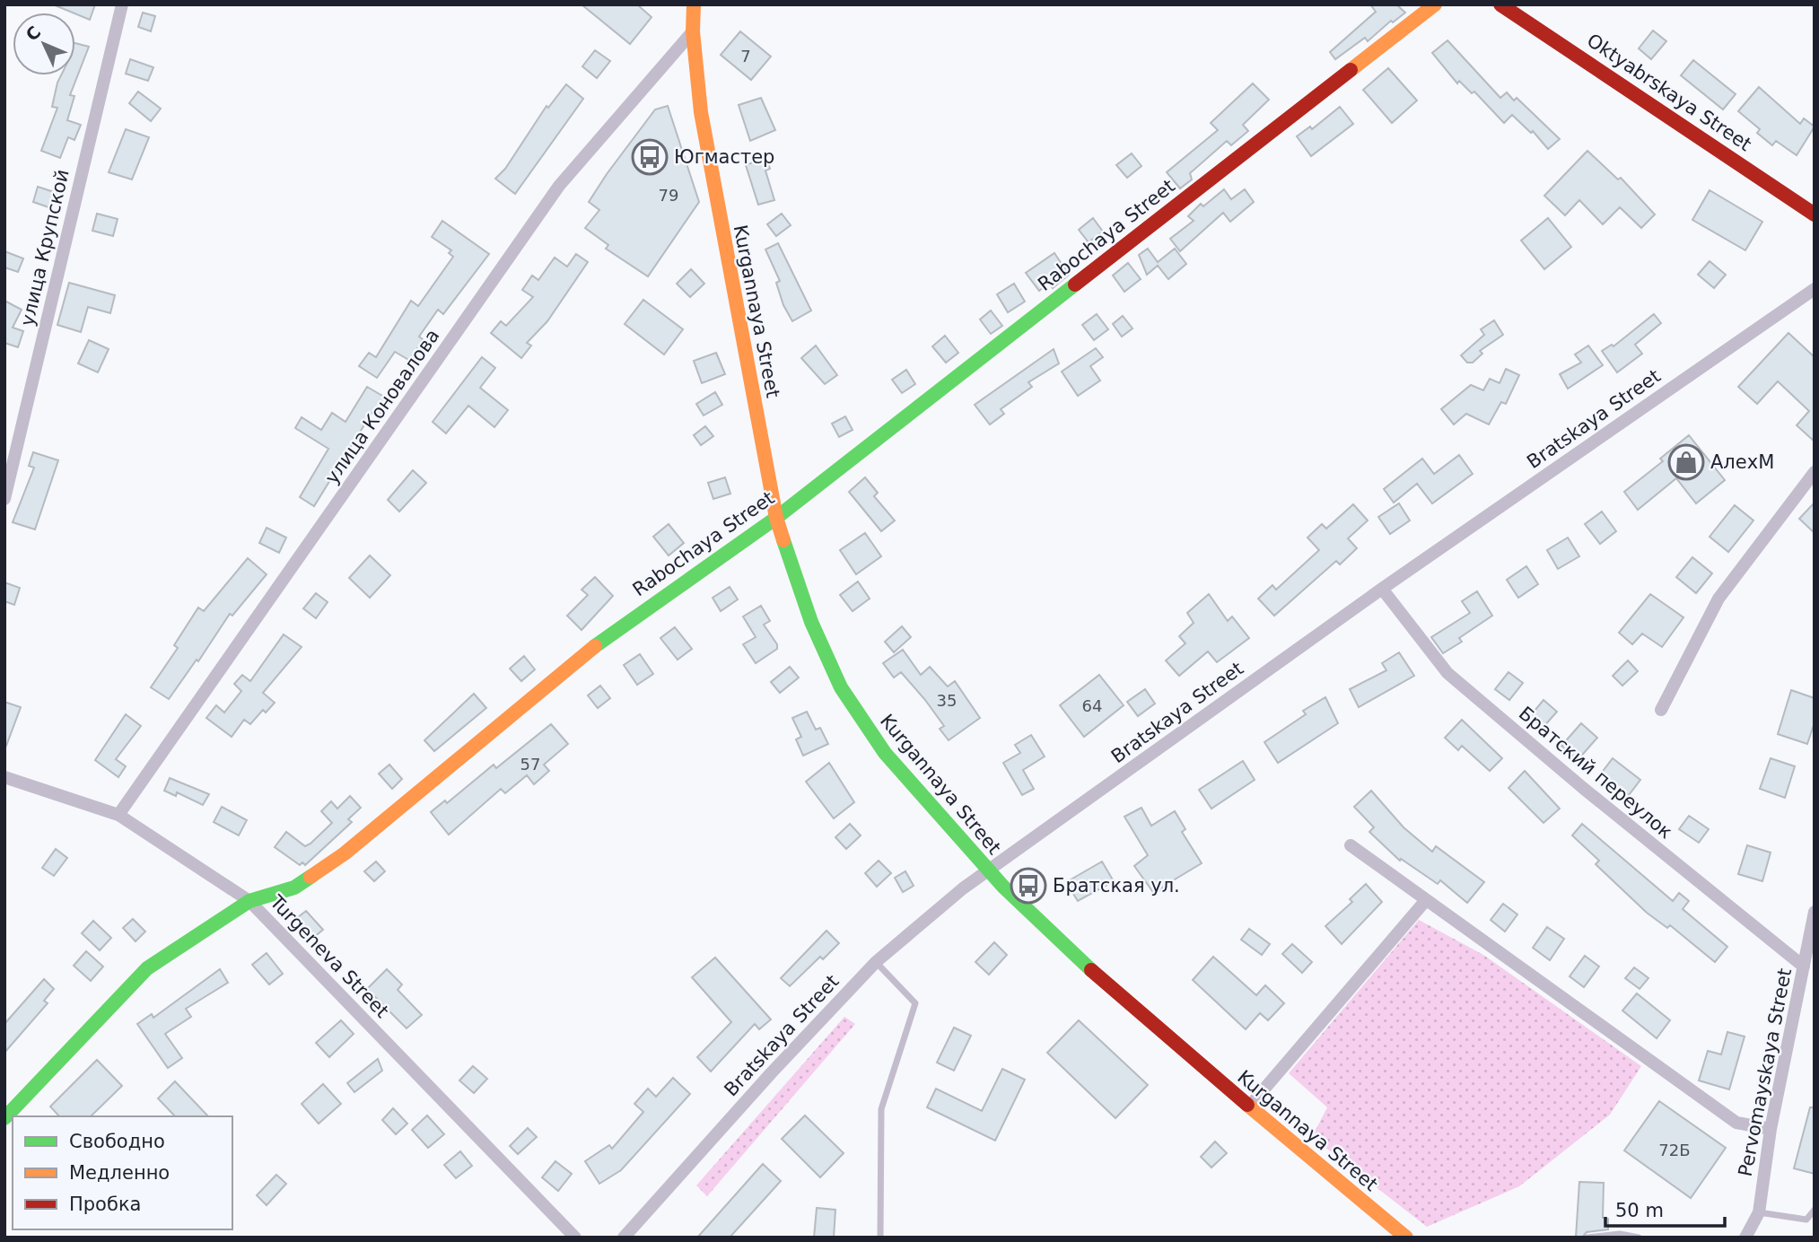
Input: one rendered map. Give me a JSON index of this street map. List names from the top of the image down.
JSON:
{
  "streets": {
    "street": [
      "Oktyabrskaya Street",
      "Rabochaya Street",
      "улица Крупской",
      "Kurgannaya Street",
      "улица Коновалова",
      "Bratskaya Street",
      "Братский переулок",
      "Turgeneva Street",
      "Pervomayskaya Street"
    ]
  },
  "crossings": [
    ["Rabochaya Street", "Kurgannaya Street"],
    ["Rabochaya Street", "Turgeneva Street"],
    ["Kurgannaya Street", "улица Коновалова"],
    ["Kurgannaya Street", "Bratskaya Street"],
    ["улица Коновалова", "Turgeneva Street"],
    ["Bratskaya Street", "Братский переулок"],
    ["Братский переулок", "Pervomayskaya Street"]
  ],
  "places": {
    "bus stop": ["Югмастер", "Братская ул."],
    "shop": ["АлехМ"]
  },
  "house_numbers": [
    "7",
    "79",
    "35",
    "64",
    "57",
    "72Б"
  ],
  "legend": ["Свободно", "Медленно", "Пробка"],
  "scale_bar": "50 m",
  "north": "top left"
}
